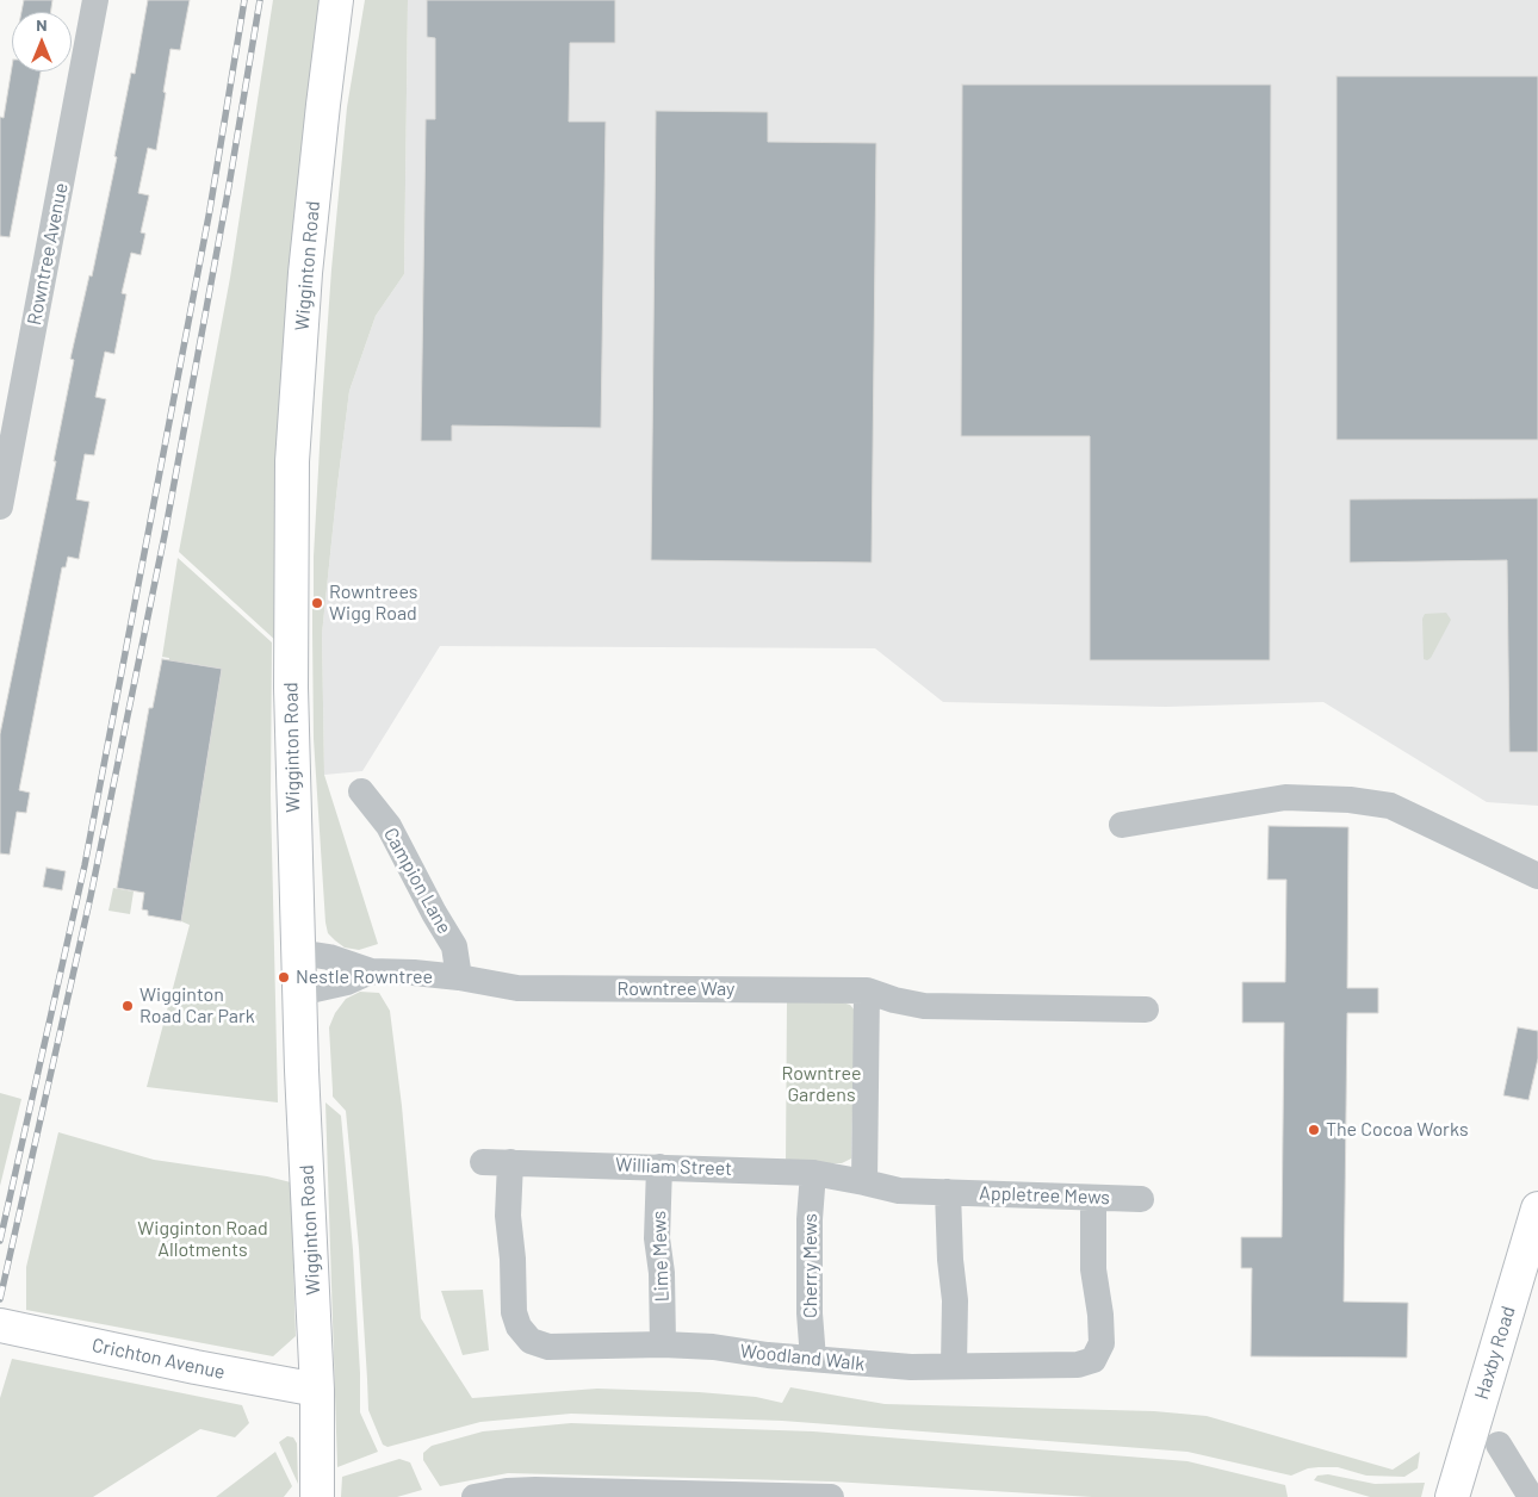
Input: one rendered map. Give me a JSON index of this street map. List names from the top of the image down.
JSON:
{
  "streets": {
    "main road": ["Wigginton Road", "Haxby Road", "Crichton Avenue"],
    "street": [
      "Rowntree Avenue",
      "Campion Lane",
      "Rowntree Way",
      "William Street",
      "Appletree Mews",
      "Lime Mews",
      "Cherry Mews",
      "Woodland Walk"
    ]
  },
  "crossings": [
    ["Wigginton Road", "Rowntree Way"],
    ["Wigginton Road", "Crichton Avenue"],
    ["Campion Lane", "Rowntree Way"],
    ["William Street", "Appletree Mews"],
    ["William Street", "Lime Mews"],
    ["William Street", "Cherry Mews"],
    ["William Street", "Woodland Walk"],
    ["Appletree Mews", "Woodland Walk"],
    ["Lime Mews", "Woodland Walk"],
    ["Cherry Mews", "Woodland Walk"]
  ],
  "parks": ["Rowntree Gardens", "Wigginton Road Allotments"],
  "places": [
    "Rowntrees Wigg Road",
    "Nestle Rowntree",
    "Wigginton Road Car Park",
    "The Cocoa Works"
  ],
  "north": "top"
}
